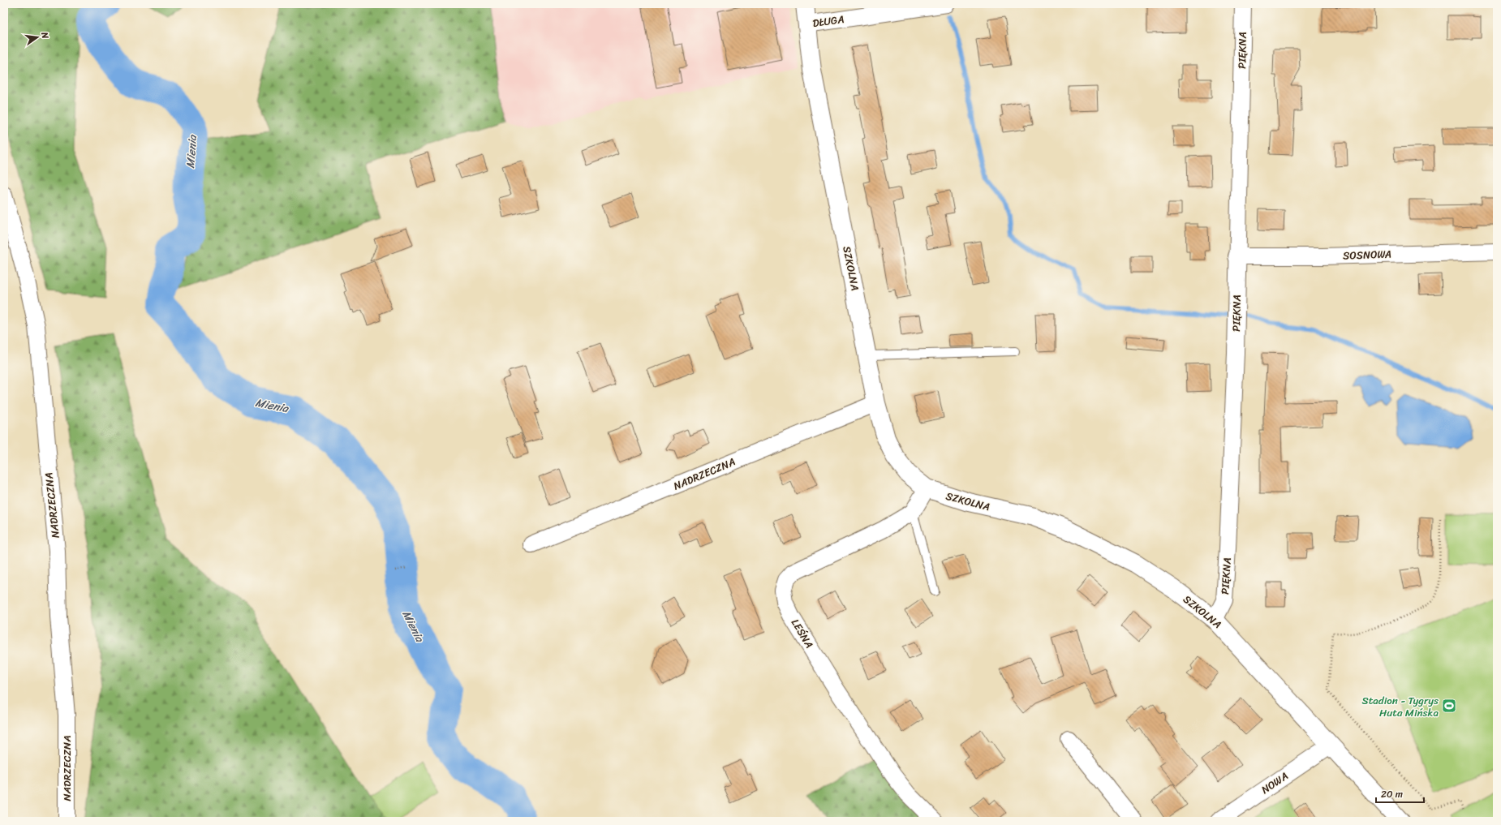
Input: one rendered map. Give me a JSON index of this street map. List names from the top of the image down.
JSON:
{
  "streets": {
    "street": [
      "DŁUGA",
      "PIĘKNA",
      "SOSNOWA",
      "SZKOLNA",
      "NADRZECZNA",
      "LEŚNA",
      "NOWA"
    ]
  },
  "crossings": [
    ["DŁUGA", "SZKOLNA"],
    ["PIĘKNA", "SOSNOWA"],
    ["PIĘKNA", "SZKOLNA"],
    ["SZKOLNA", "NADRZECZNA"],
    ["SZKOLNA", "LEŚNA"],
    ["SZKOLNA", "NOWA"]
  ],
  "water": ["Mienia"],
  "places": {
    "sports": ["Stadion - Tygrys Huta Mińska"]
  },
  "scale_bar": "20 m",
  "north": "right"
}
